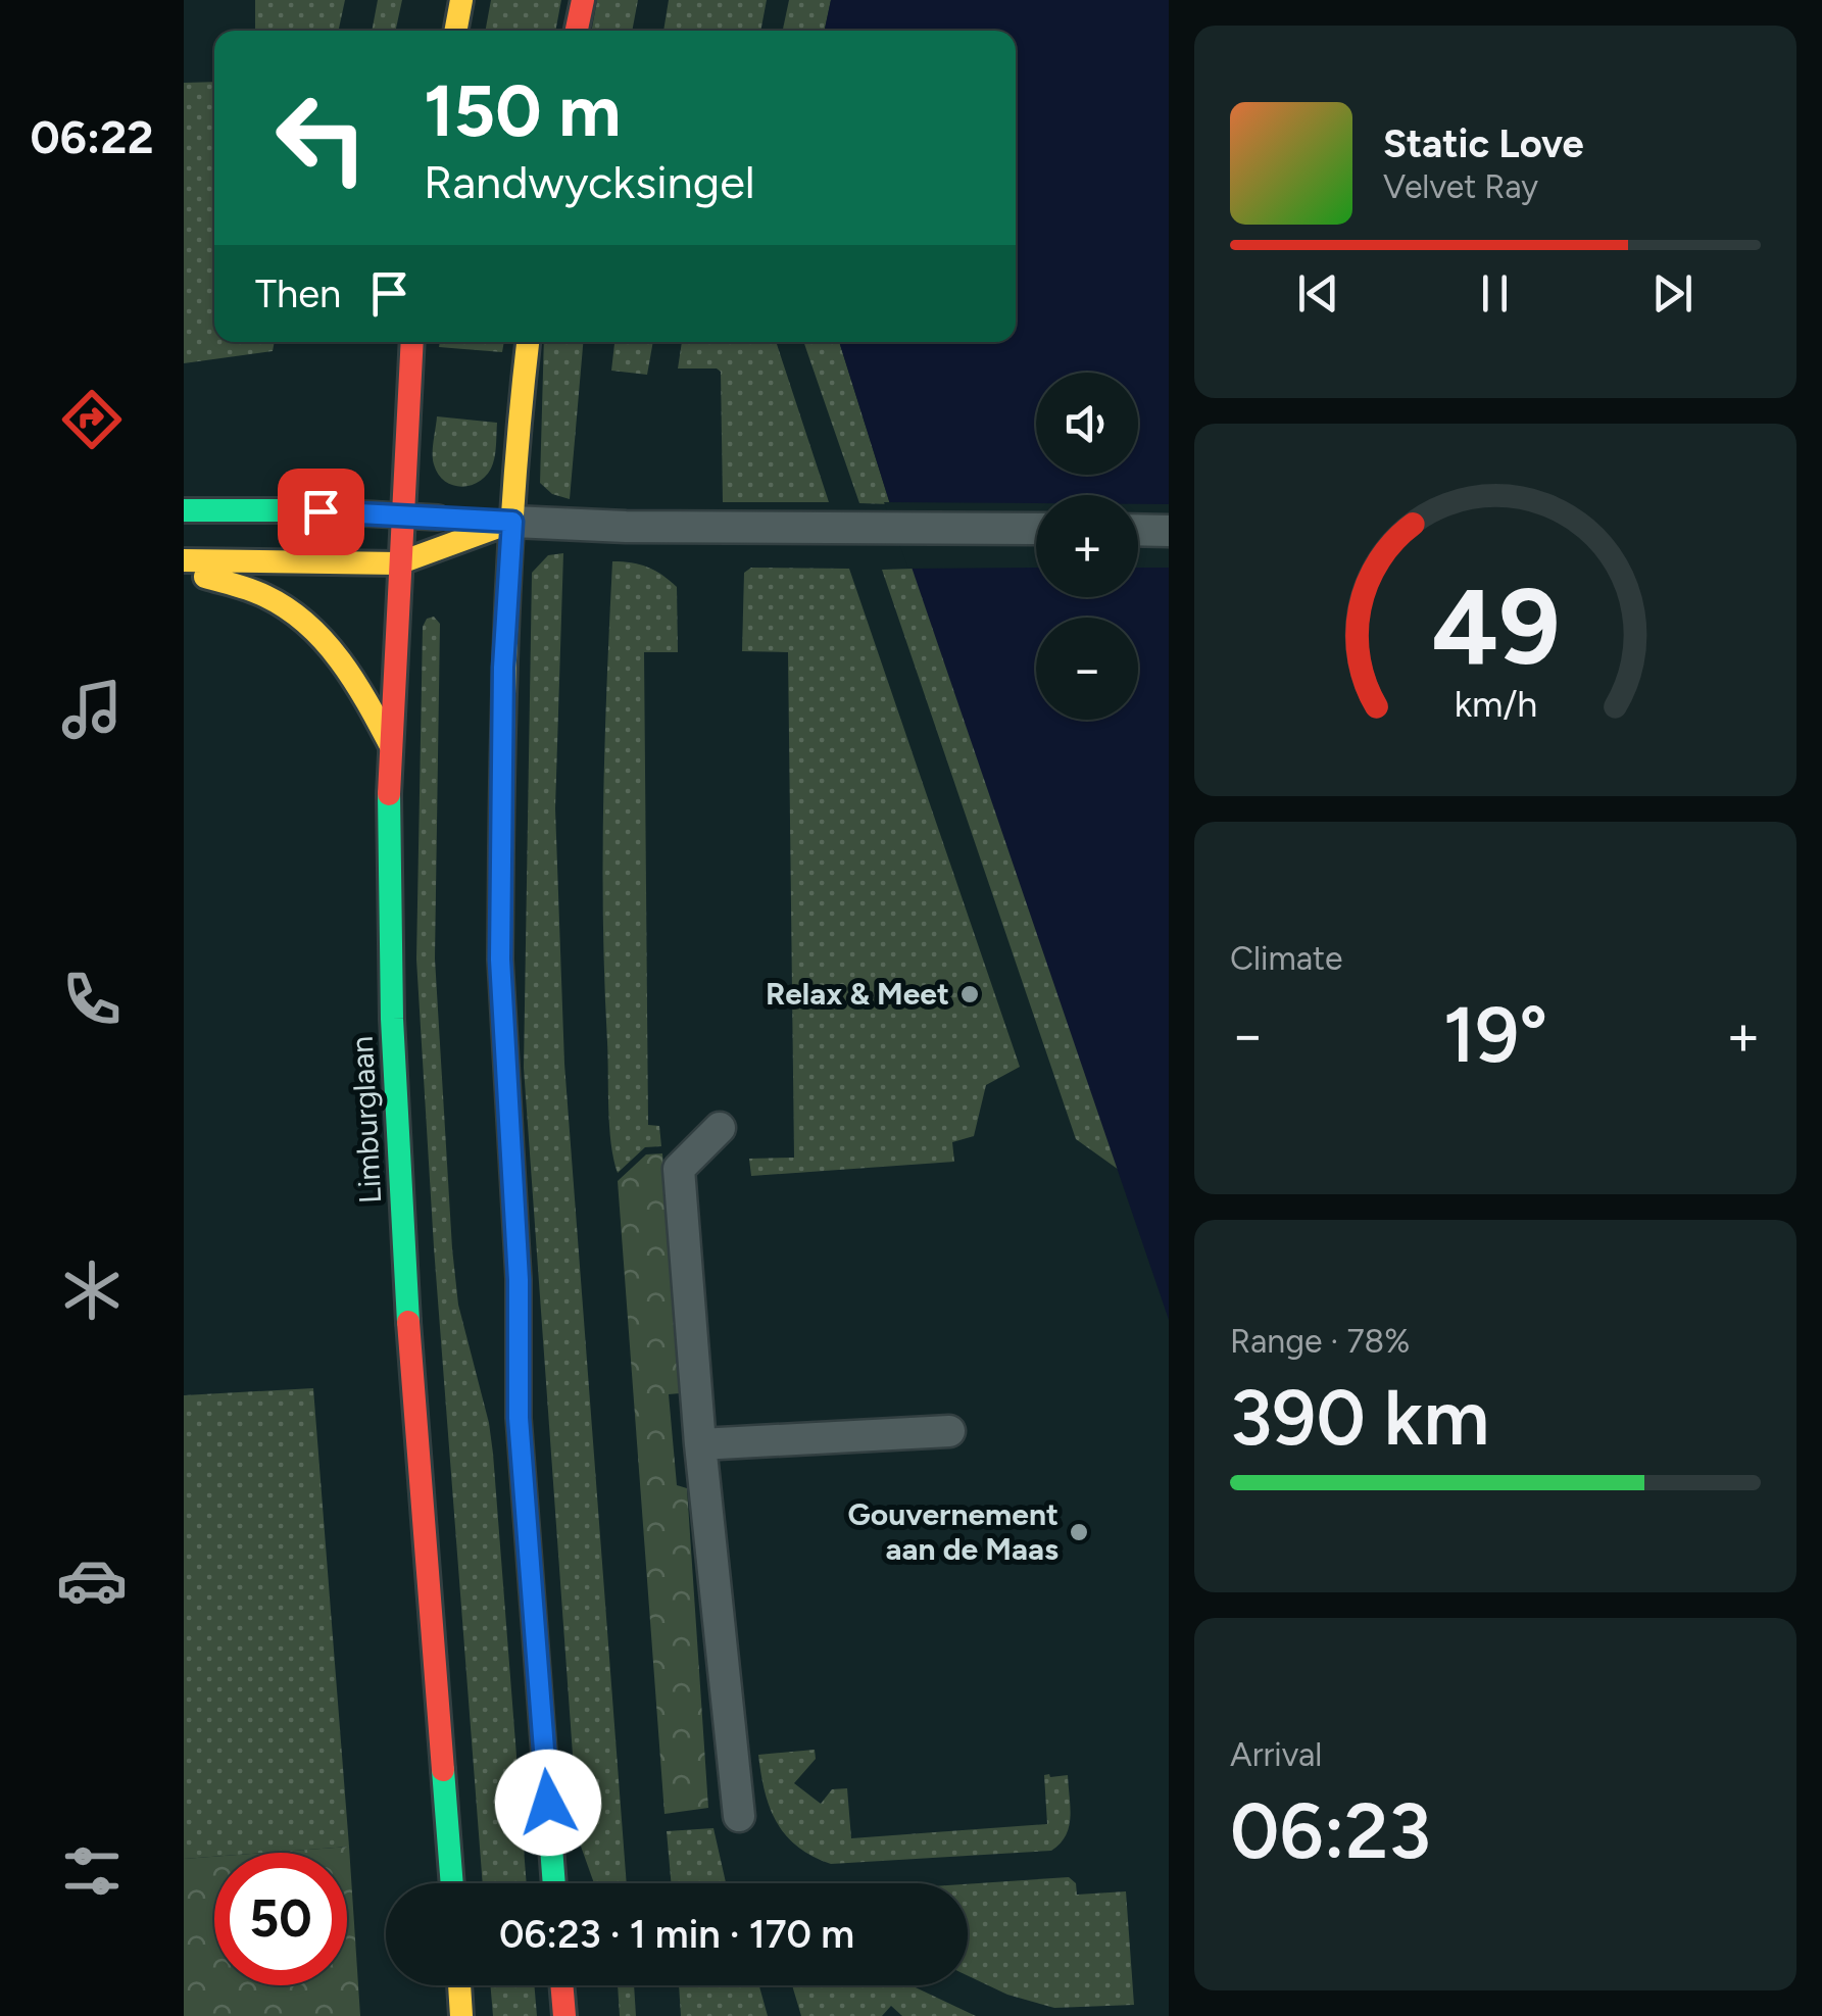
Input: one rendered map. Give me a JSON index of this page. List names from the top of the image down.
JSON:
{
  "streets": {
    "main road": ["Limburglaan"]
  },
  "places": ["Relax & Meet", "Gouvernement aan de Maas"],
  "page": {
    "tabs": "06:22",
    "turn": ["150 m", "Randwycksingel"],
    "song": ["Static Love", "Velvet Ray"],
    "then": "Then",
    "map_buttons": ["+", "−"],
    "tile": [
      "Climate",
      ["Range · 78%", "390 km"],
      ["Arrival", "06:23"]
    ],
    "heat": ["−", "19°", "+"],
    "limit": "50",
    "trip": "06:23 · 1 min · 170 m",
    "gauge": ["49", "km/h"]
  }
}
